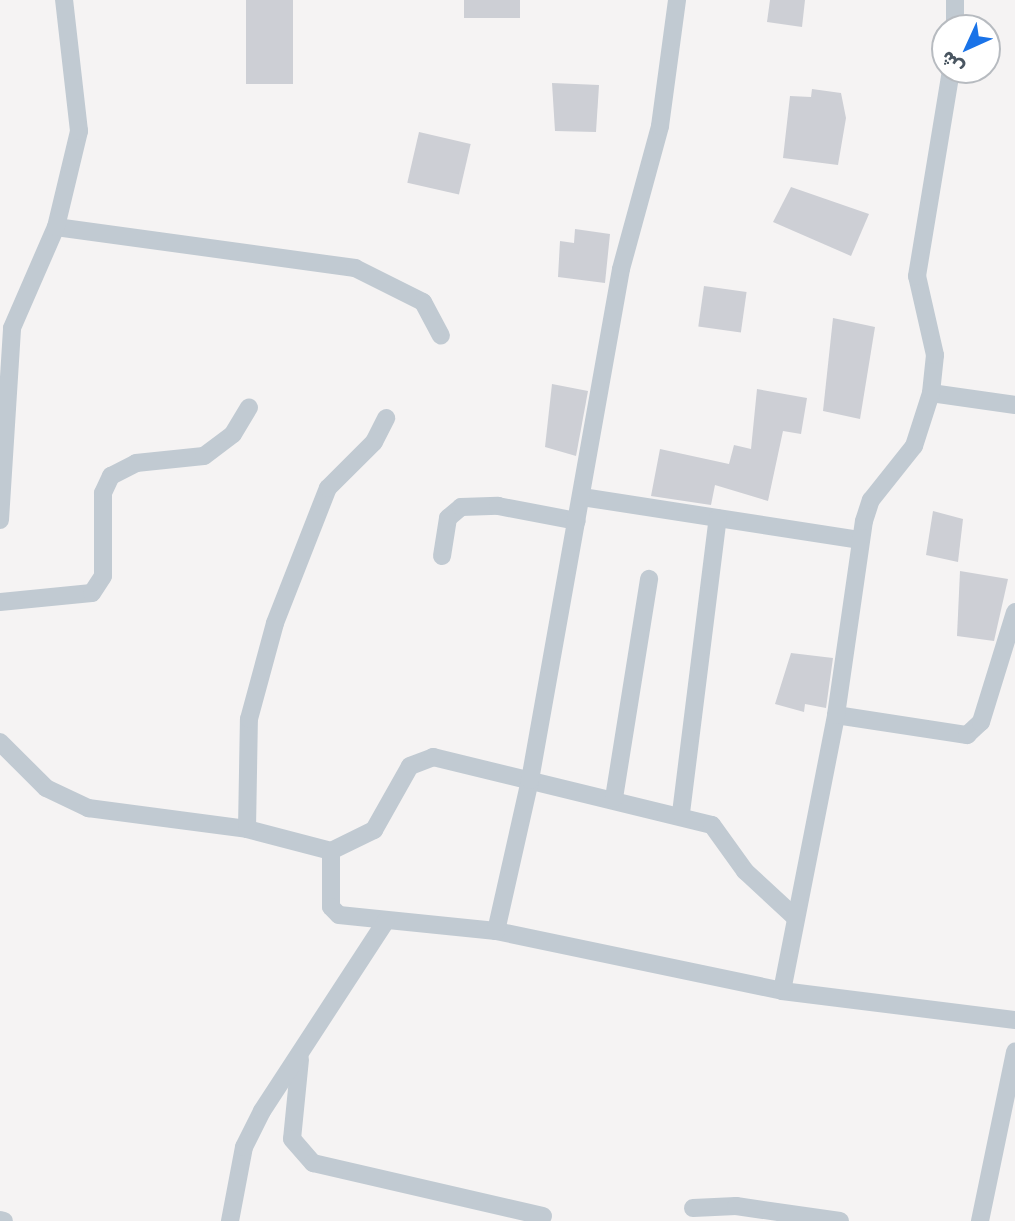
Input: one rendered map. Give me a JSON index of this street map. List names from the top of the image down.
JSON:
{
  "north": "bottom left"
}
